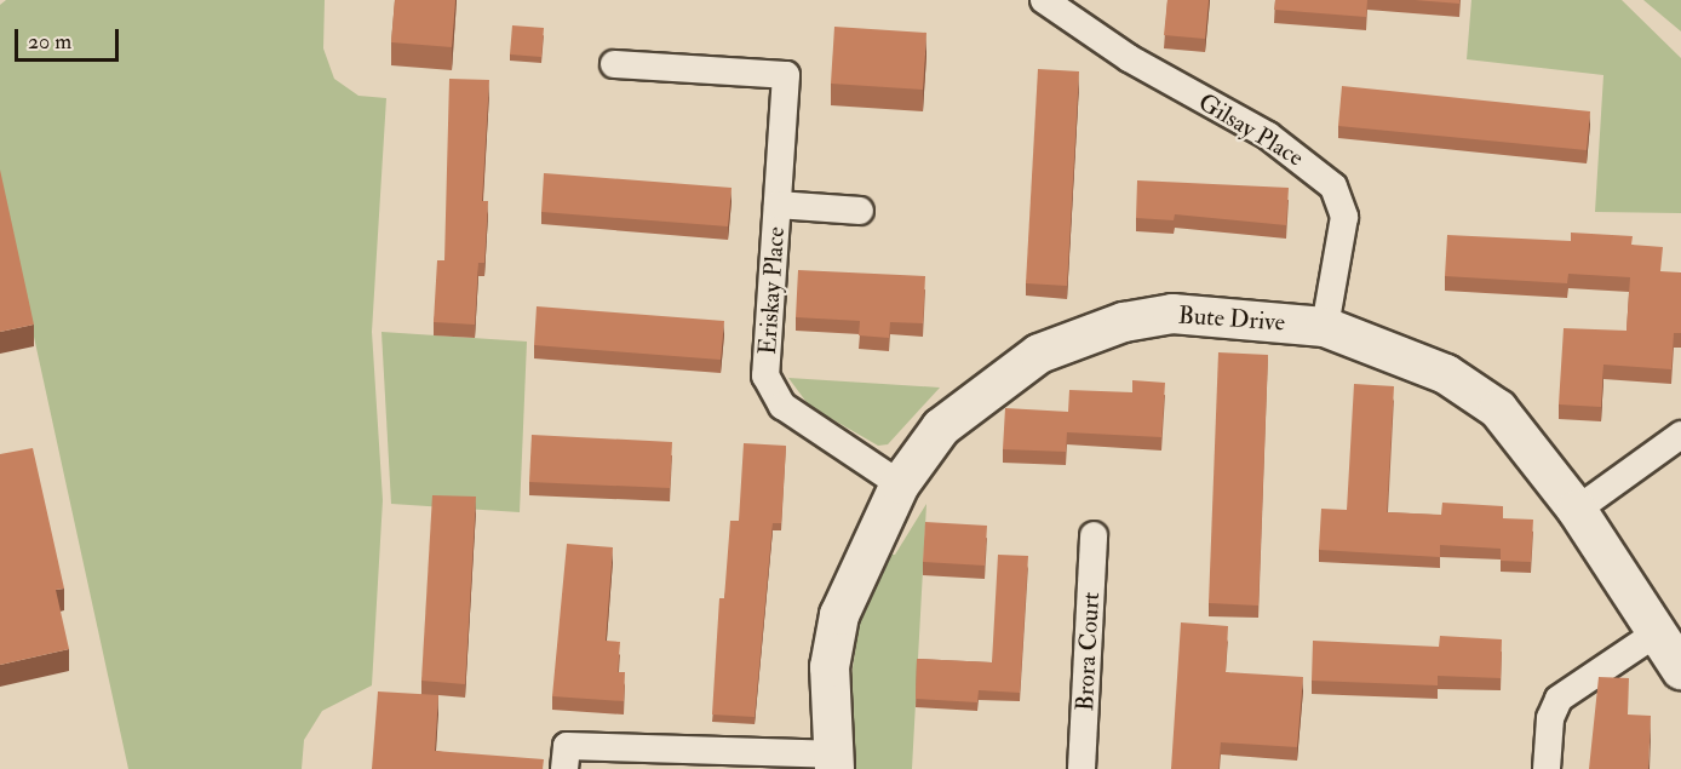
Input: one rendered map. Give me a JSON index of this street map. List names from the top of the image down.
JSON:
{
  "streets": {
    "street": [
      "Gilsay Place",
      "Eriskay Place",
      "Bute Drive",
      "Brora Court"
    ]
  },
  "crossings": [
    ["Gilsay Place", "Bute Drive"],
    ["Eriskay Place", "Bute Drive"]
  ],
  "scale_bar": "20 m"
}
